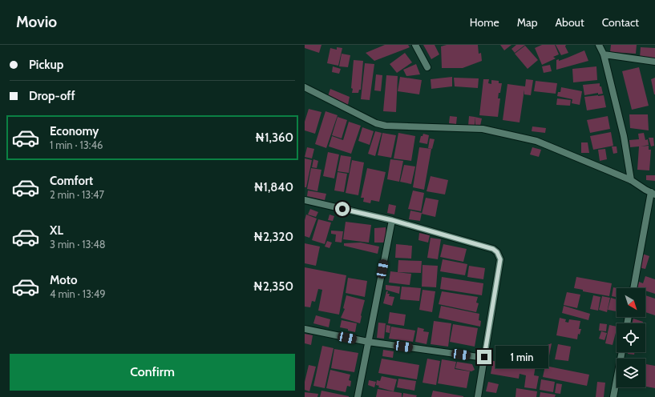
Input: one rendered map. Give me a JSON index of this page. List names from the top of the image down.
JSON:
{
  "north": "bottom right",
  "page": {
    "header": "Movio",
    "nav": [
      "Home",
      "Map",
      "About",
      "Contact"
    ],
    "banner": ["Pickup", "Drop-off"],
    "list": [
      {
        "name": "Economy",
        "note": "1 min · 13:46",
        "value": "₦1,360"
      },
      {
        "name": "Comfort",
        "note": "2 min · 13:47",
        "value": "₦1,840"
      },
      {
        "name": "XL",
        "note": "3 min · 13:48",
        "value": "₦2,320"
      },
      {
        "name": "Moto",
        "note": "4 min · 13:49",
        "value": "₦2,350"
      }
    ],
    "bubble": "1 min",
    "buttons": "Confirm"
  }
}
